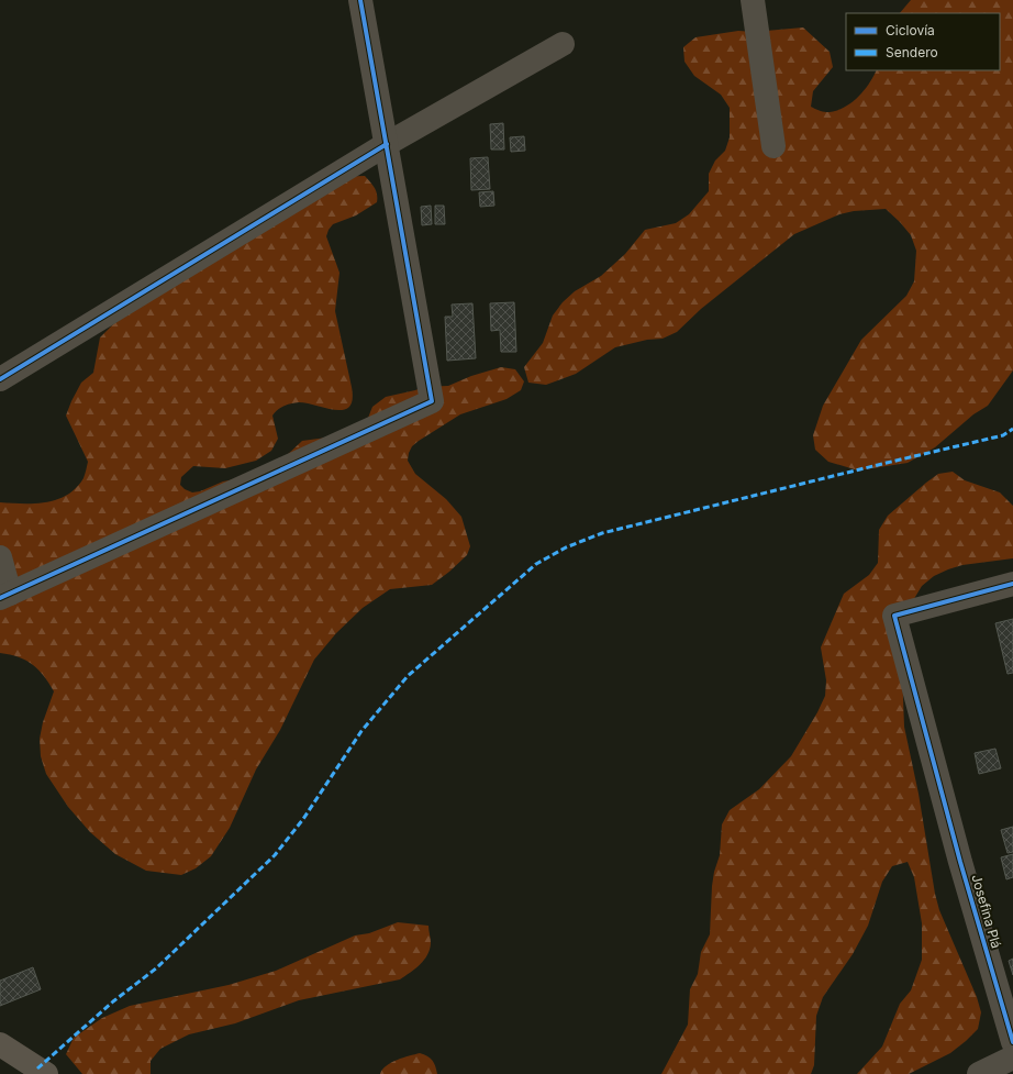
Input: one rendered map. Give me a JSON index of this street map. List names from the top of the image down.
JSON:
{
  "streets": {
    "street": ["Josefina Plá"]
  },
  "legend": ["Ciclovía", "Sendero"]
}
